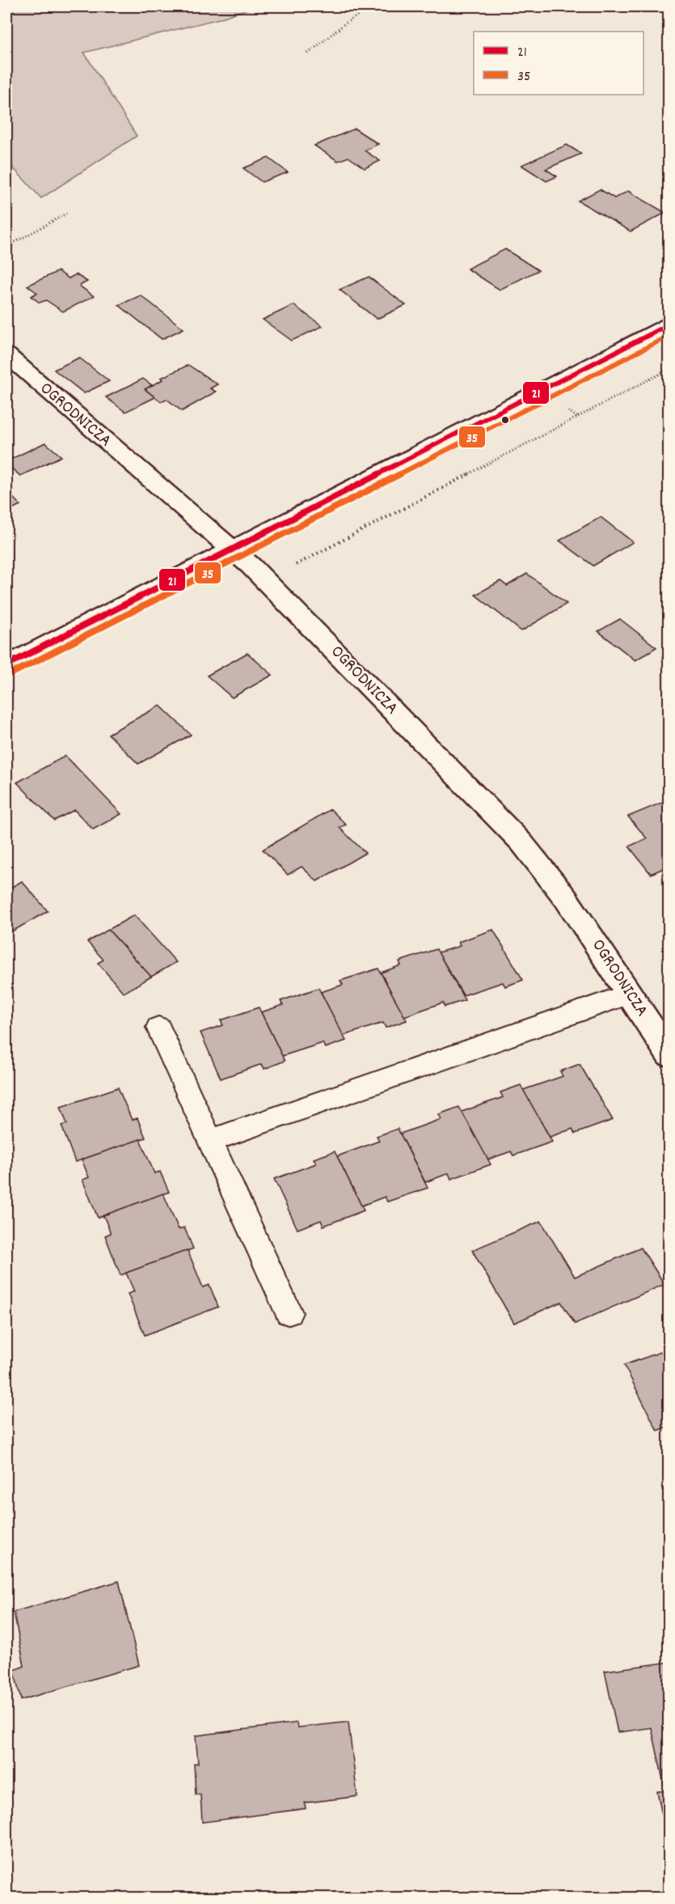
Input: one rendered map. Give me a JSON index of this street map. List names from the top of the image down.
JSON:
{
  "streets": {
    "street": ["OGRODNICZA"]
  },
  "lines": ["transit line 21", "transit line 35"],
  "legend": ["21", "35"]
}
